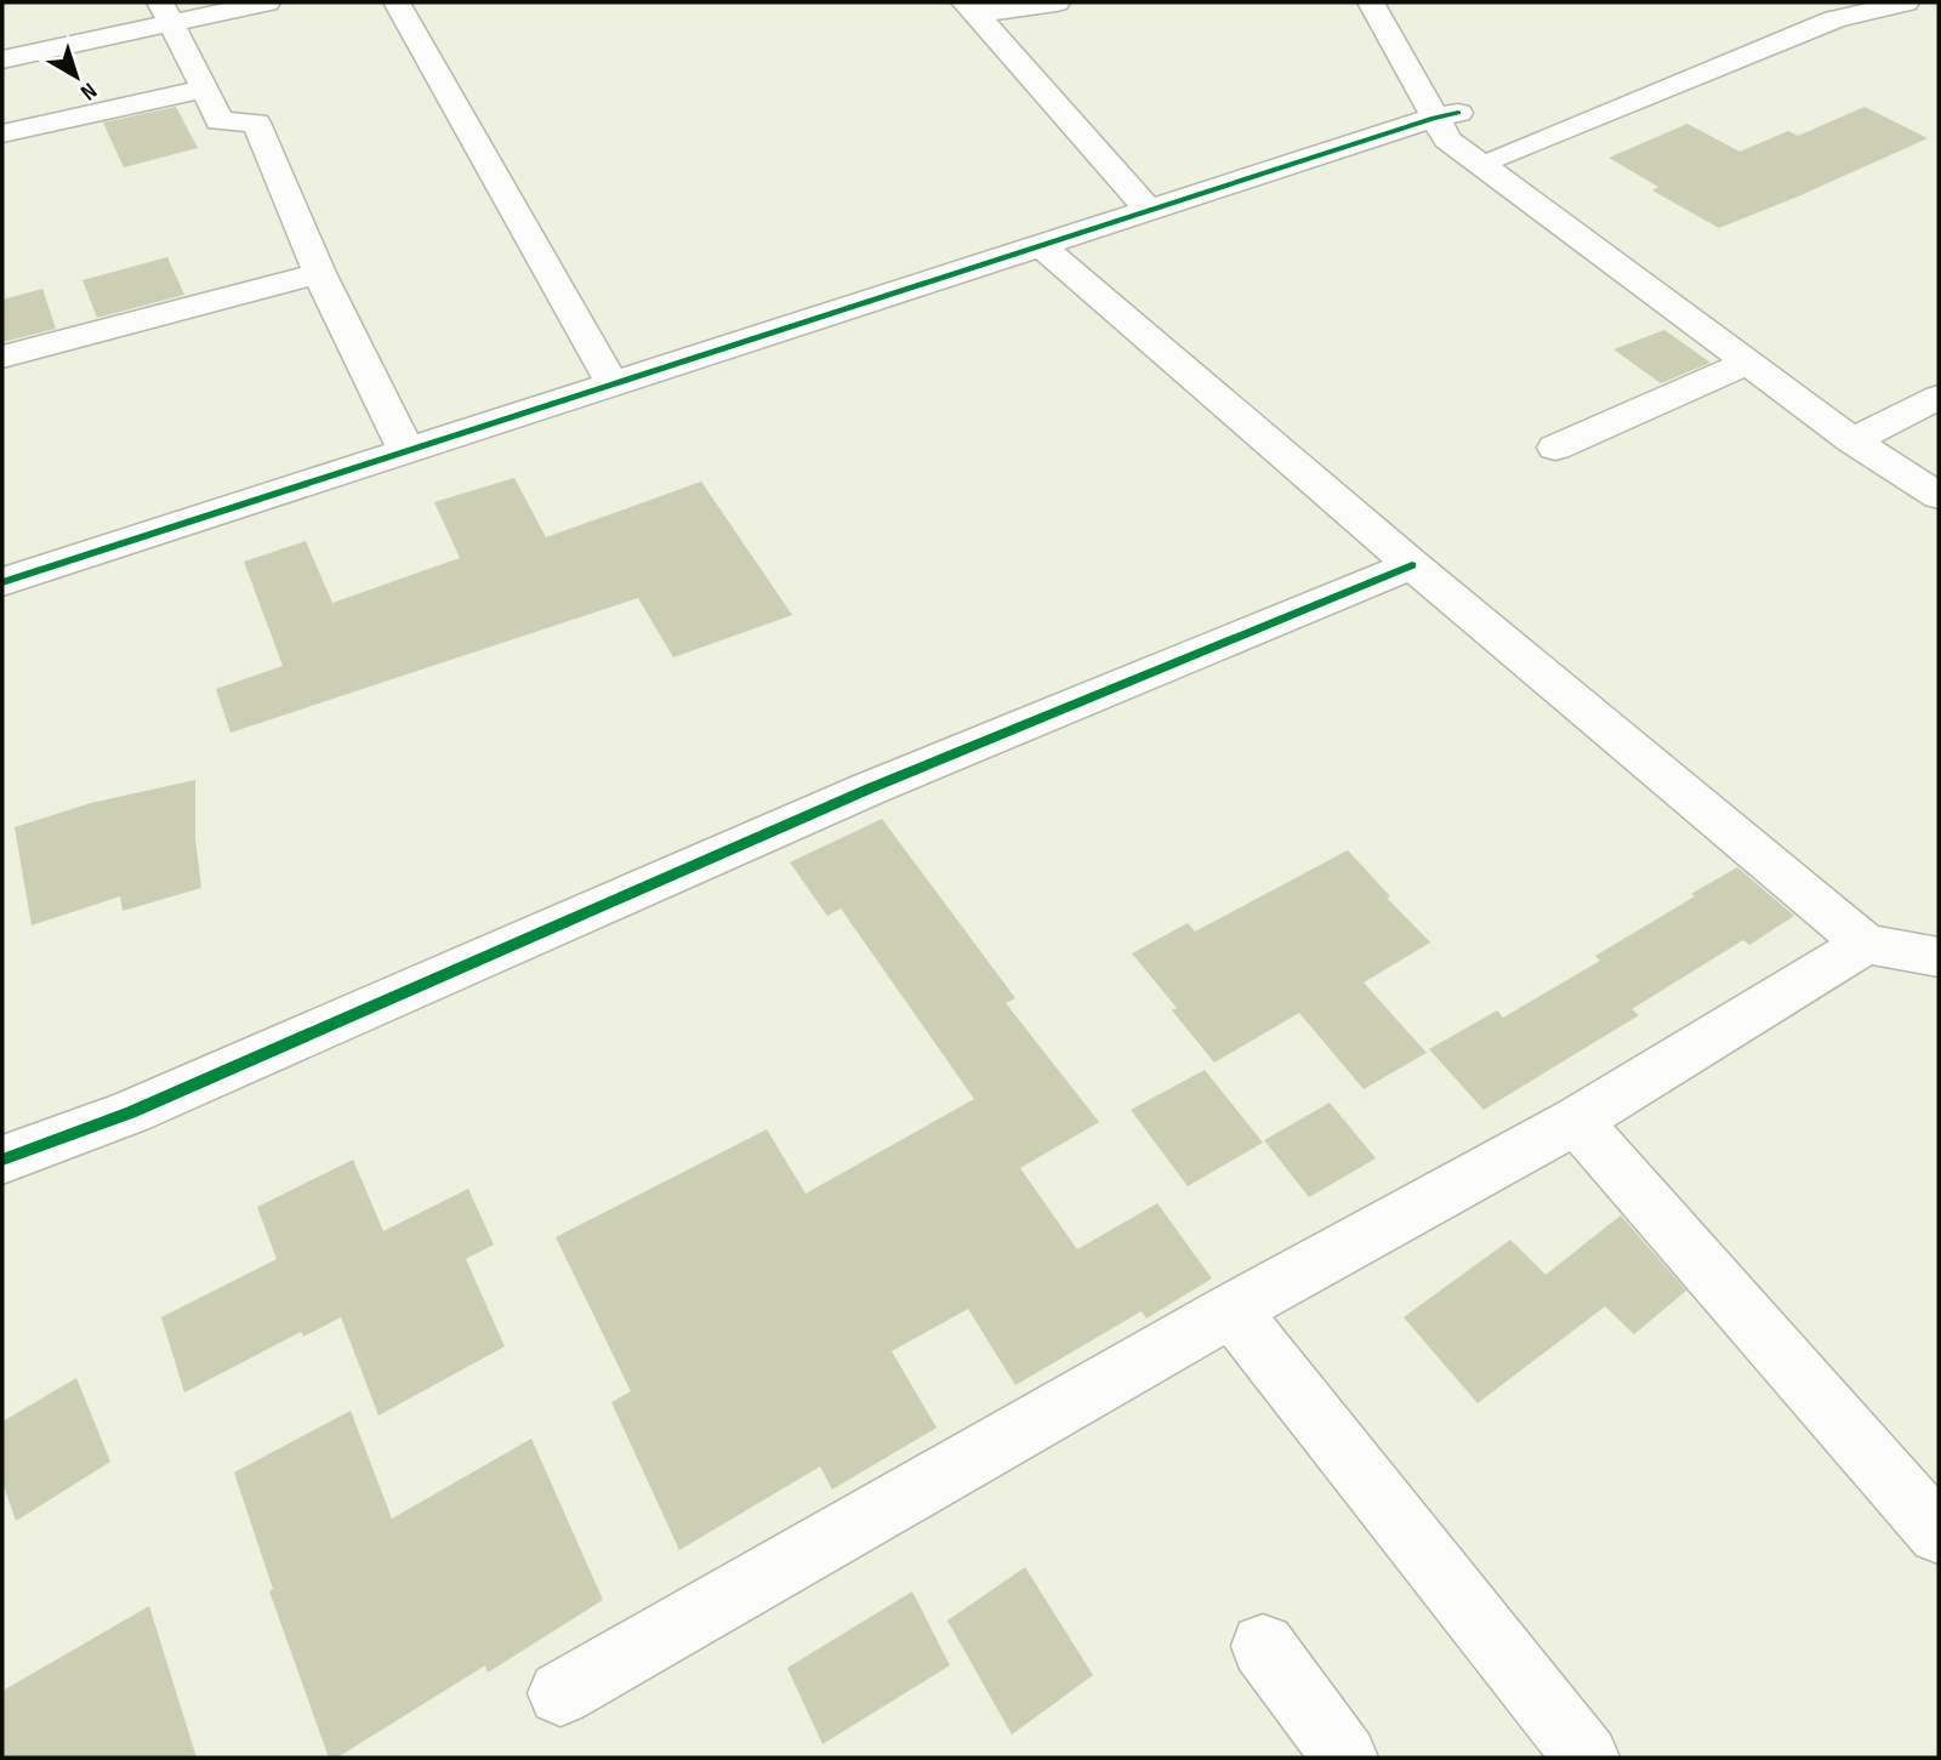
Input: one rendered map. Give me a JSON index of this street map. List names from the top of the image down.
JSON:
{
  "north": "bottom right"
}
